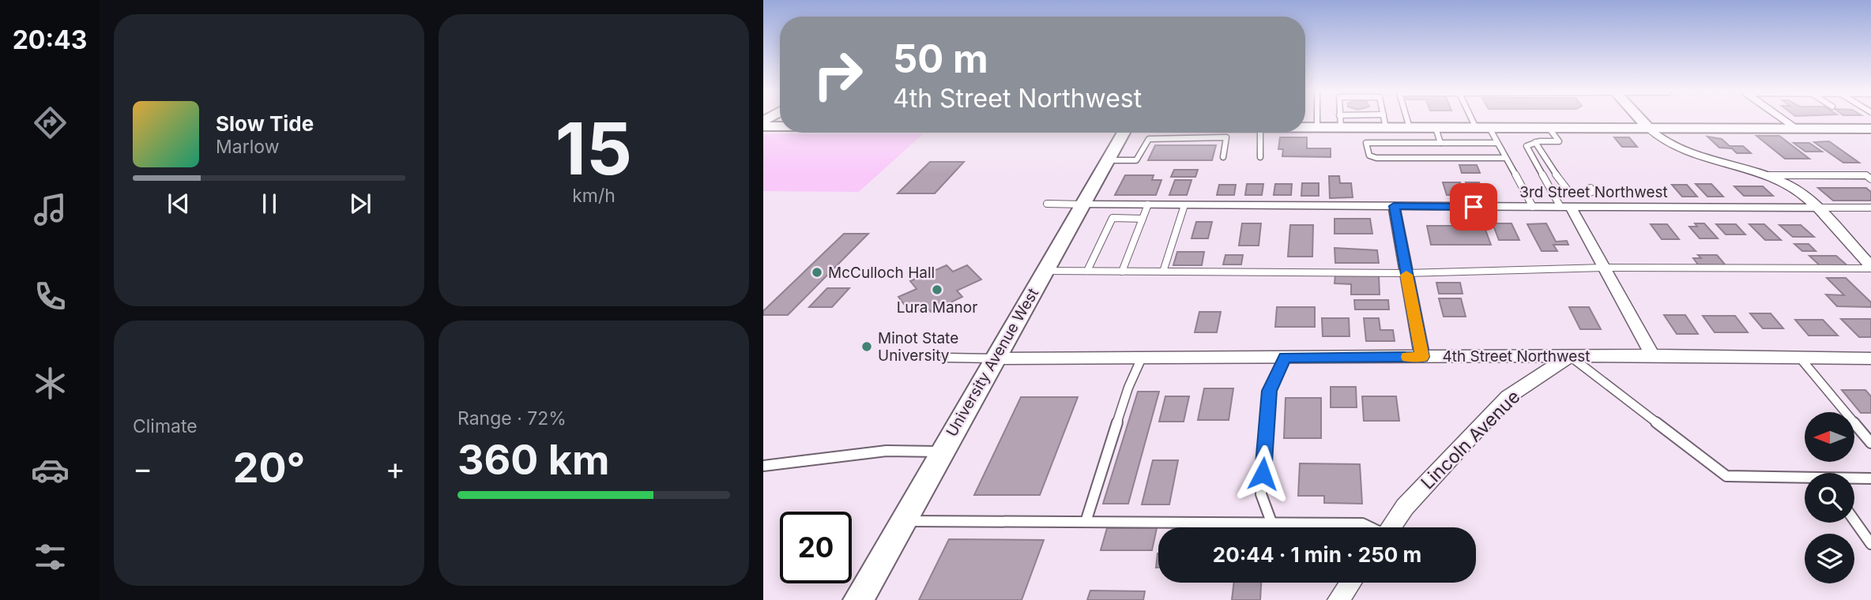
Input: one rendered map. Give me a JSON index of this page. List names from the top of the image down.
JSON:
{
  "streets": {
    "street": [
      "3rd Street Northwest",
      "4th Street Northwest",
      "University Avenue West",
      "Lincoln Avenue"
    ]
  },
  "crossings": [
    ["3rd Street Northwest", "University Avenue West"],
    ["4th Street Northwest", "University Avenue West"],
    ["4th Street Northwest", "Lincoln Avenue"]
  ],
  "places": ["McCulloch Hall", "Lura Manor", "Minot State University"],
  "north": "left",
  "page": {
    "tabs": "20:43",
    "tile": [
      ["15", "km/h"],
      "Climate",
      ["Range · 72%", "360 km"]
    ],
    "turn": ["50 m", "4th Street Northwest"],
    "song": ["Slow Tide", "Marlow"],
    "heat": ["−", "20°", "+"],
    "limit": "20",
    "trip": "20:44 · 1 min · 250 m"
  }
}
